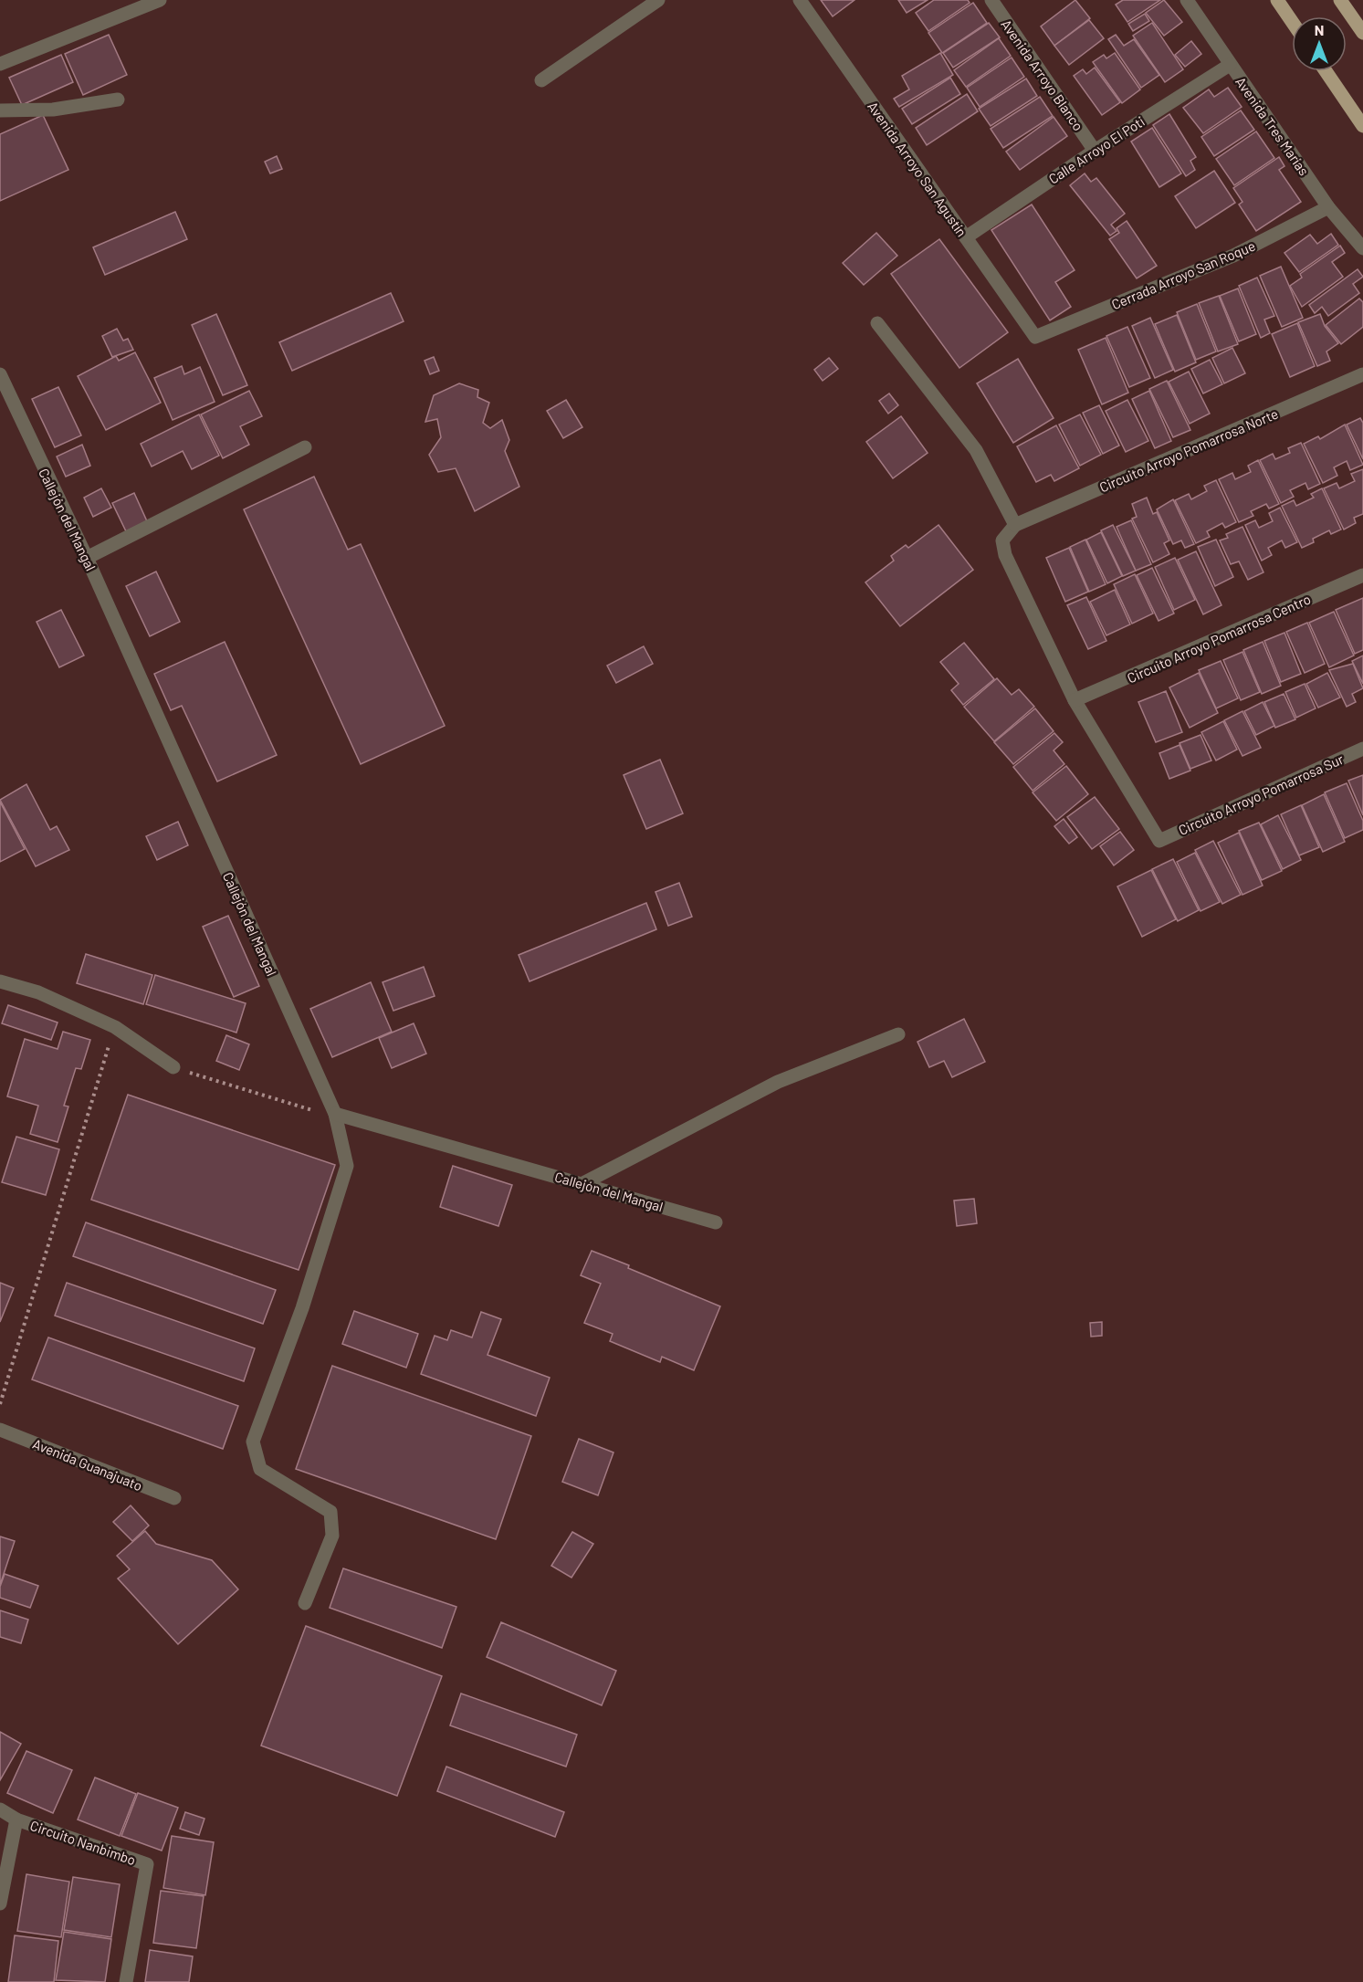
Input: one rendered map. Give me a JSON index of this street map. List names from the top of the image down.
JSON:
{
  "streets": {
    "street": [
      "Avenida Arroyo Blanco",
      "Avenida Tres Marías",
      "Calle Arroyo El Poti",
      "Avenida Arroyo San Agustín",
      "Cerrada Arroyo San Roque",
      "Circuito Arroyo Pomarrosa Norte",
      "Callejón del Mangal",
      "Circuito Arroyo Pomarrosa Centro",
      "Circuito Arroyo Pomarrosa Sur",
      "Avenida Guanajuato",
      "Circuito Nanbimbo"
    ]
  },
  "crossings": [
    ["Avenida Arroyo Blanco", "Calle Arroyo El Poti"],
    ["Avenida Tres Marías", "Calle Arroyo El Poti"],
    ["Avenida Tres Marías", "Cerrada Arroyo San Roque"],
    ["Calle Arroyo El Poti", "Avenida Arroyo San Agustín"],
    ["Avenida Arroyo San Agustín", "Cerrada Arroyo San Roque"],
    ["Circuito Arroyo Pomarrosa Centro", "Circuito Arroyo Pomarrosa Sur"]
  ],
  "north": "top"
}
